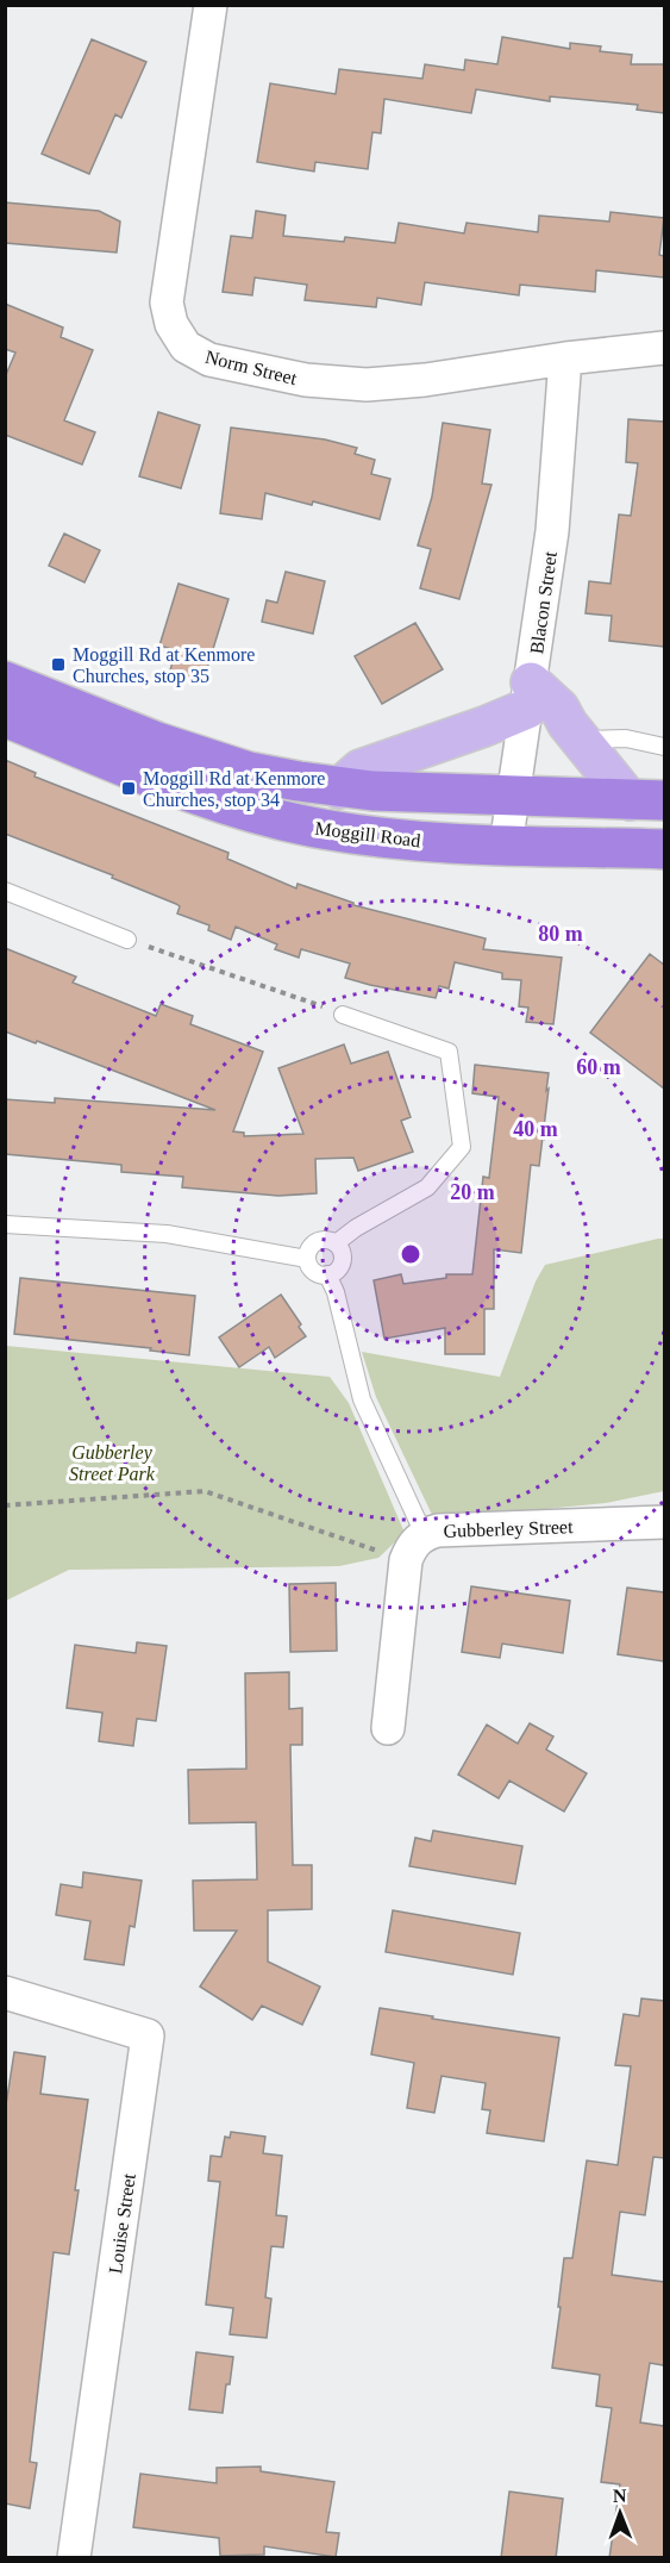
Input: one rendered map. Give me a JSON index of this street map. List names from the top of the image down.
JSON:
{
  "streets": {
    "highway": ["Moggill Road"],
    "street": [
      "Norm Street",
      "Blacon Street",
      "Gubberley Street",
      "Louise Street"
    ]
  },
  "crossings": [
    ["Norm Street", "Blacon Street"],
    ["Blacon Street", "Moggill Road"]
  ],
  "parks": ["Gubberley Street Park"],
  "places": {
    "transit": ["Moggill Rd at Kenmore Churches, stop 35", "Moggill Rd at Kenmore Churches, stop 34"]
  },
  "north": "top",
  "rings": [
    "80 m",
    "60 m",
    "40 m",
    "20 m"
  ]
}
